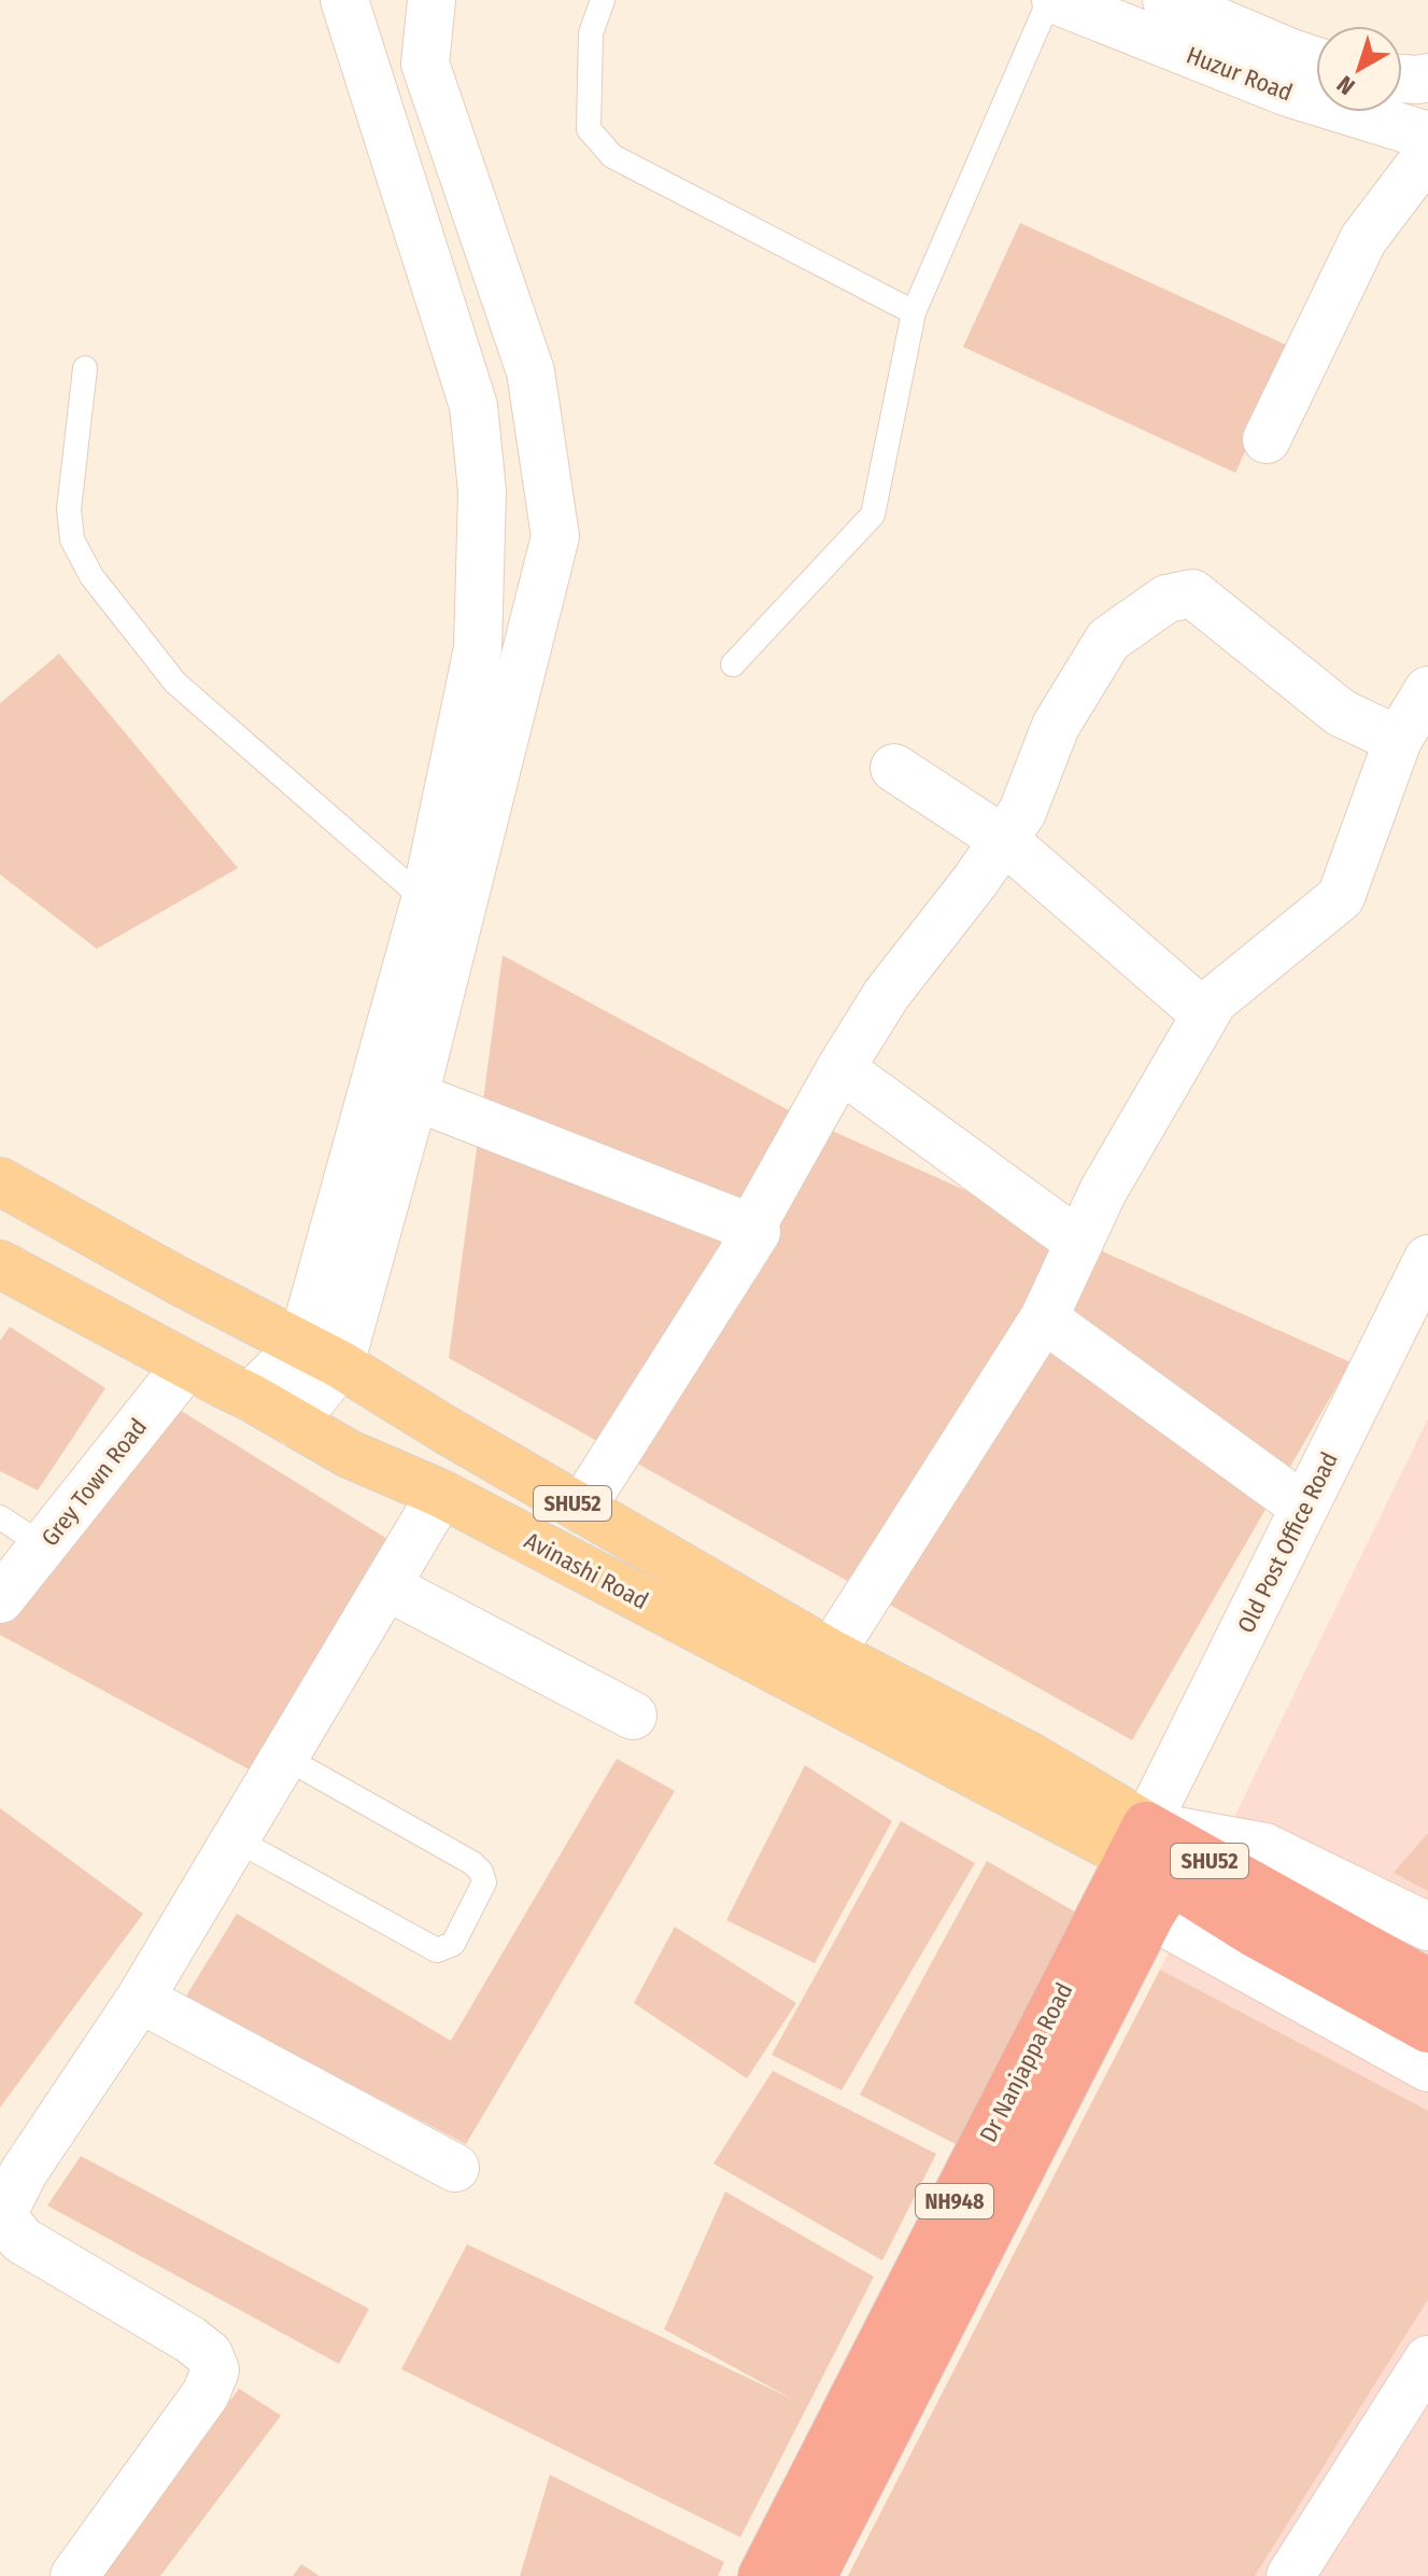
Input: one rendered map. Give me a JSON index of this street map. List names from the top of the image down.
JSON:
{
  "streets": {
    "highway": ["SHU52", "Dr Nanjappa Road", "NH948"],
    "main road": ["Avinashi Road"],
    "street": ["Huzur Road", "Grey Town Road", "Old Post Office Road"]
  },
  "crossings": [
    ["Grey Town Road", "Avinashi Road"],
    ["SHU52", "Old Post Office Road"],
    ["SHU52", "Avinashi Road"],
    ["SHU52", "Dr Nanjappa Road"],
    ["Old Post Office Road", "Avinashi Road"],
    ["Old Post Office Road", "Dr Nanjappa Road"],
    ["Avinashi Road", "Dr Nanjappa Road"]
  ],
  "north": "bottom left"
}
